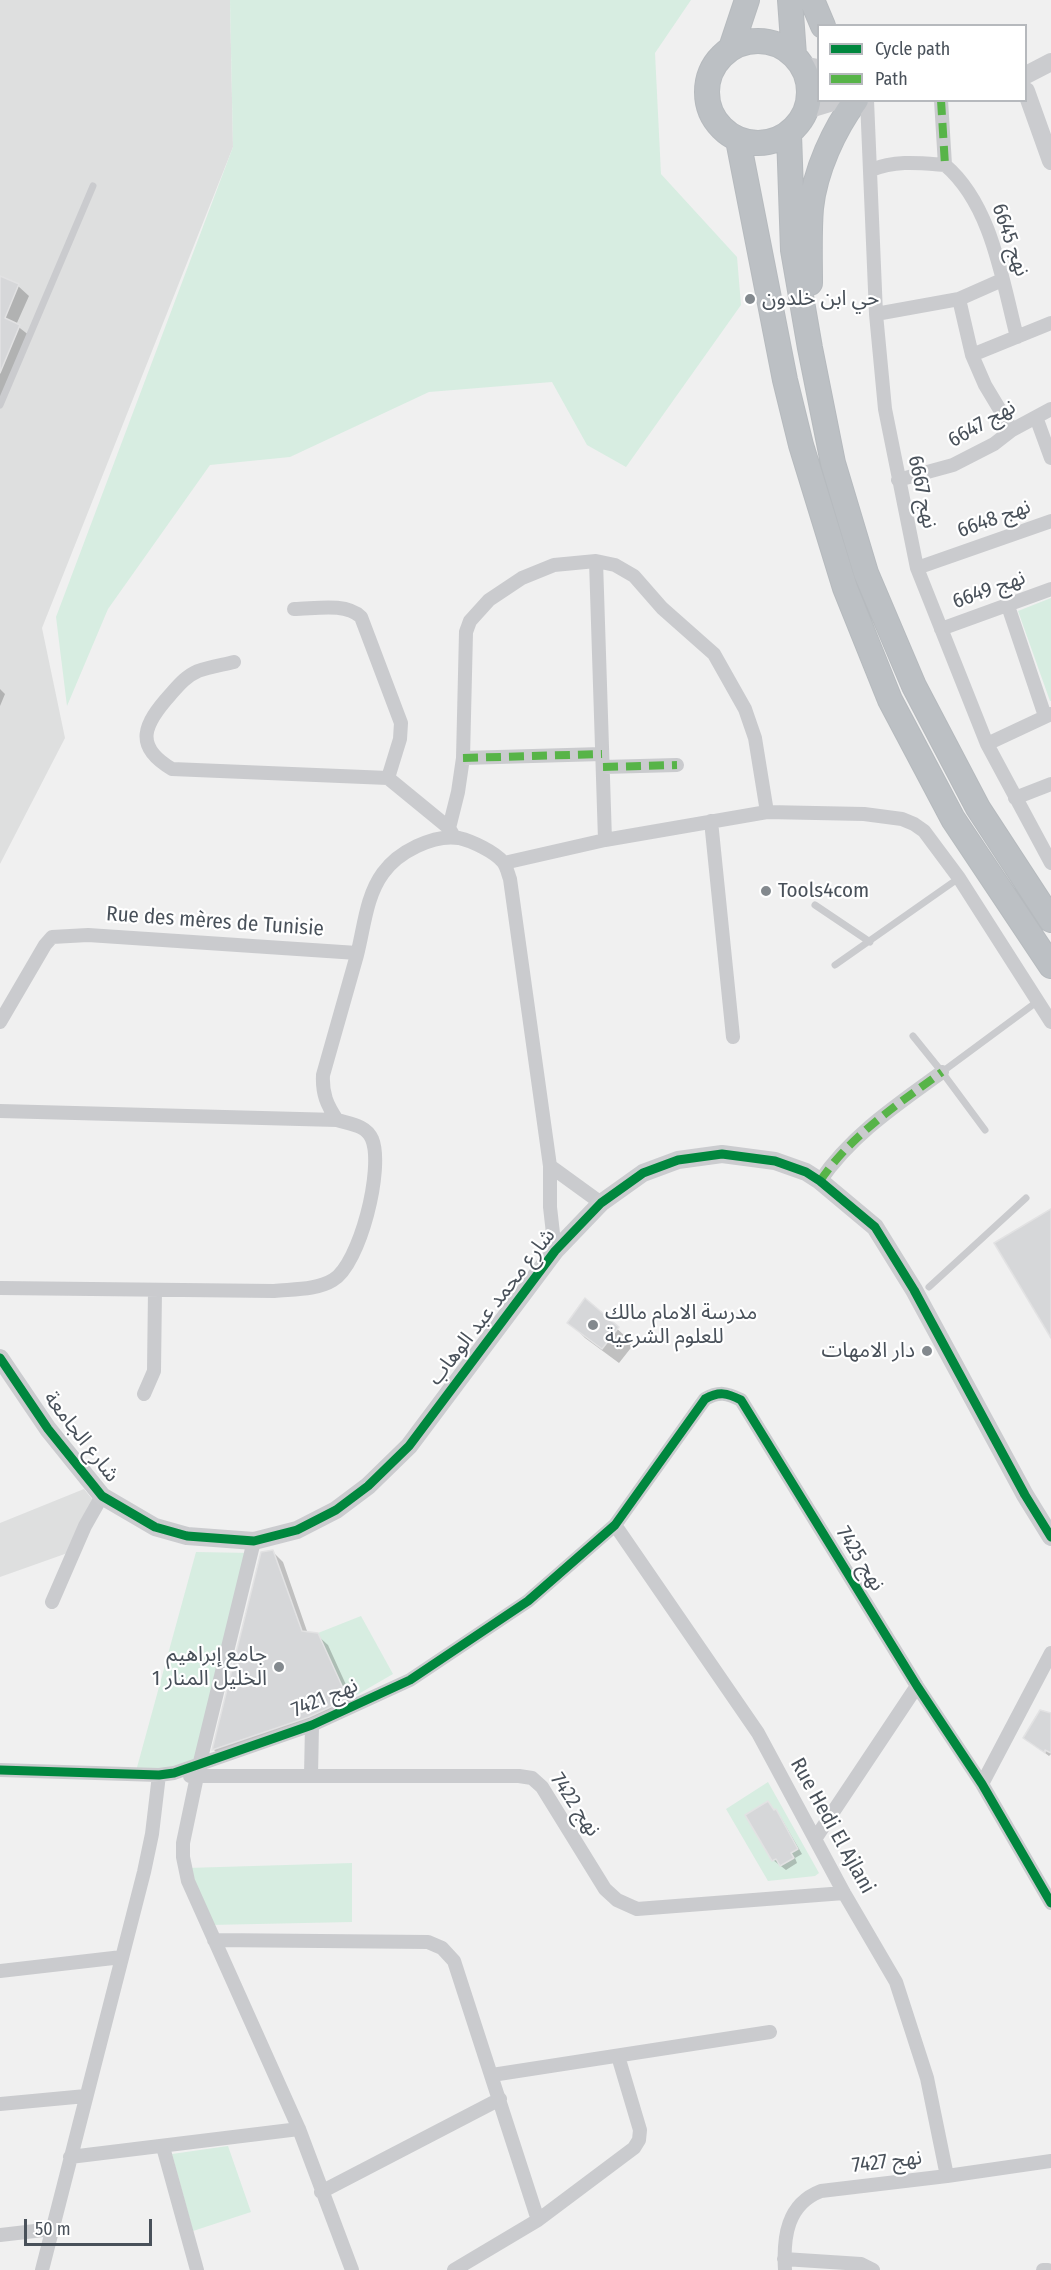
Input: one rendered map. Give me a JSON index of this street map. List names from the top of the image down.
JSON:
{
  "streets": {
    "street": [
      "نهج 6645",
      "نهج 6647",
      "نهج 6667",
      "نهج 6648",
      "نهج 6649",
      "Rue des mères de Tunisie",
      "شارع محمد عبد الوهاب",
      "شارع الجامعة",
      "نهج 7425",
      "نهج 7421",
      "نهج 7422",
      "Rue Hedi El Ajlani",
      "نهج 7427"
    ]
  },
  "crossings": [
    ["نهج 6647", "نهج 6667"],
    ["نهج 6667", "نهج 6648"],
    ["نهج 6667", "نهج 6649"],
    ["شارع محمد عبد الوهاب", "شارع الجامعة"],
    ["نهج 7425", "نهج 7421"],
    ["نهج 7425", "Rue Hedi El Ajlani"],
    ["نهج 7421", "نهج 7422"],
    ["نهج 7421", "Rue Hedi El Ajlani"],
    ["نهج 7422", "Rue Hedi El Ajlani"],
    ["Rue Hedi El Ajlani", "نهج 7427"]
  ],
  "places": [
    "حي ابن خلدون",
    "Tools4com",
    "مدرسة الامام مالك للعلوم الشرعية",
    "دار الامهات",
    "جامع إبراهيم الخليل المنار 1"
  ],
  "legend": ["Cycle path", "Path"],
  "scale_bar": "50 m"
}
